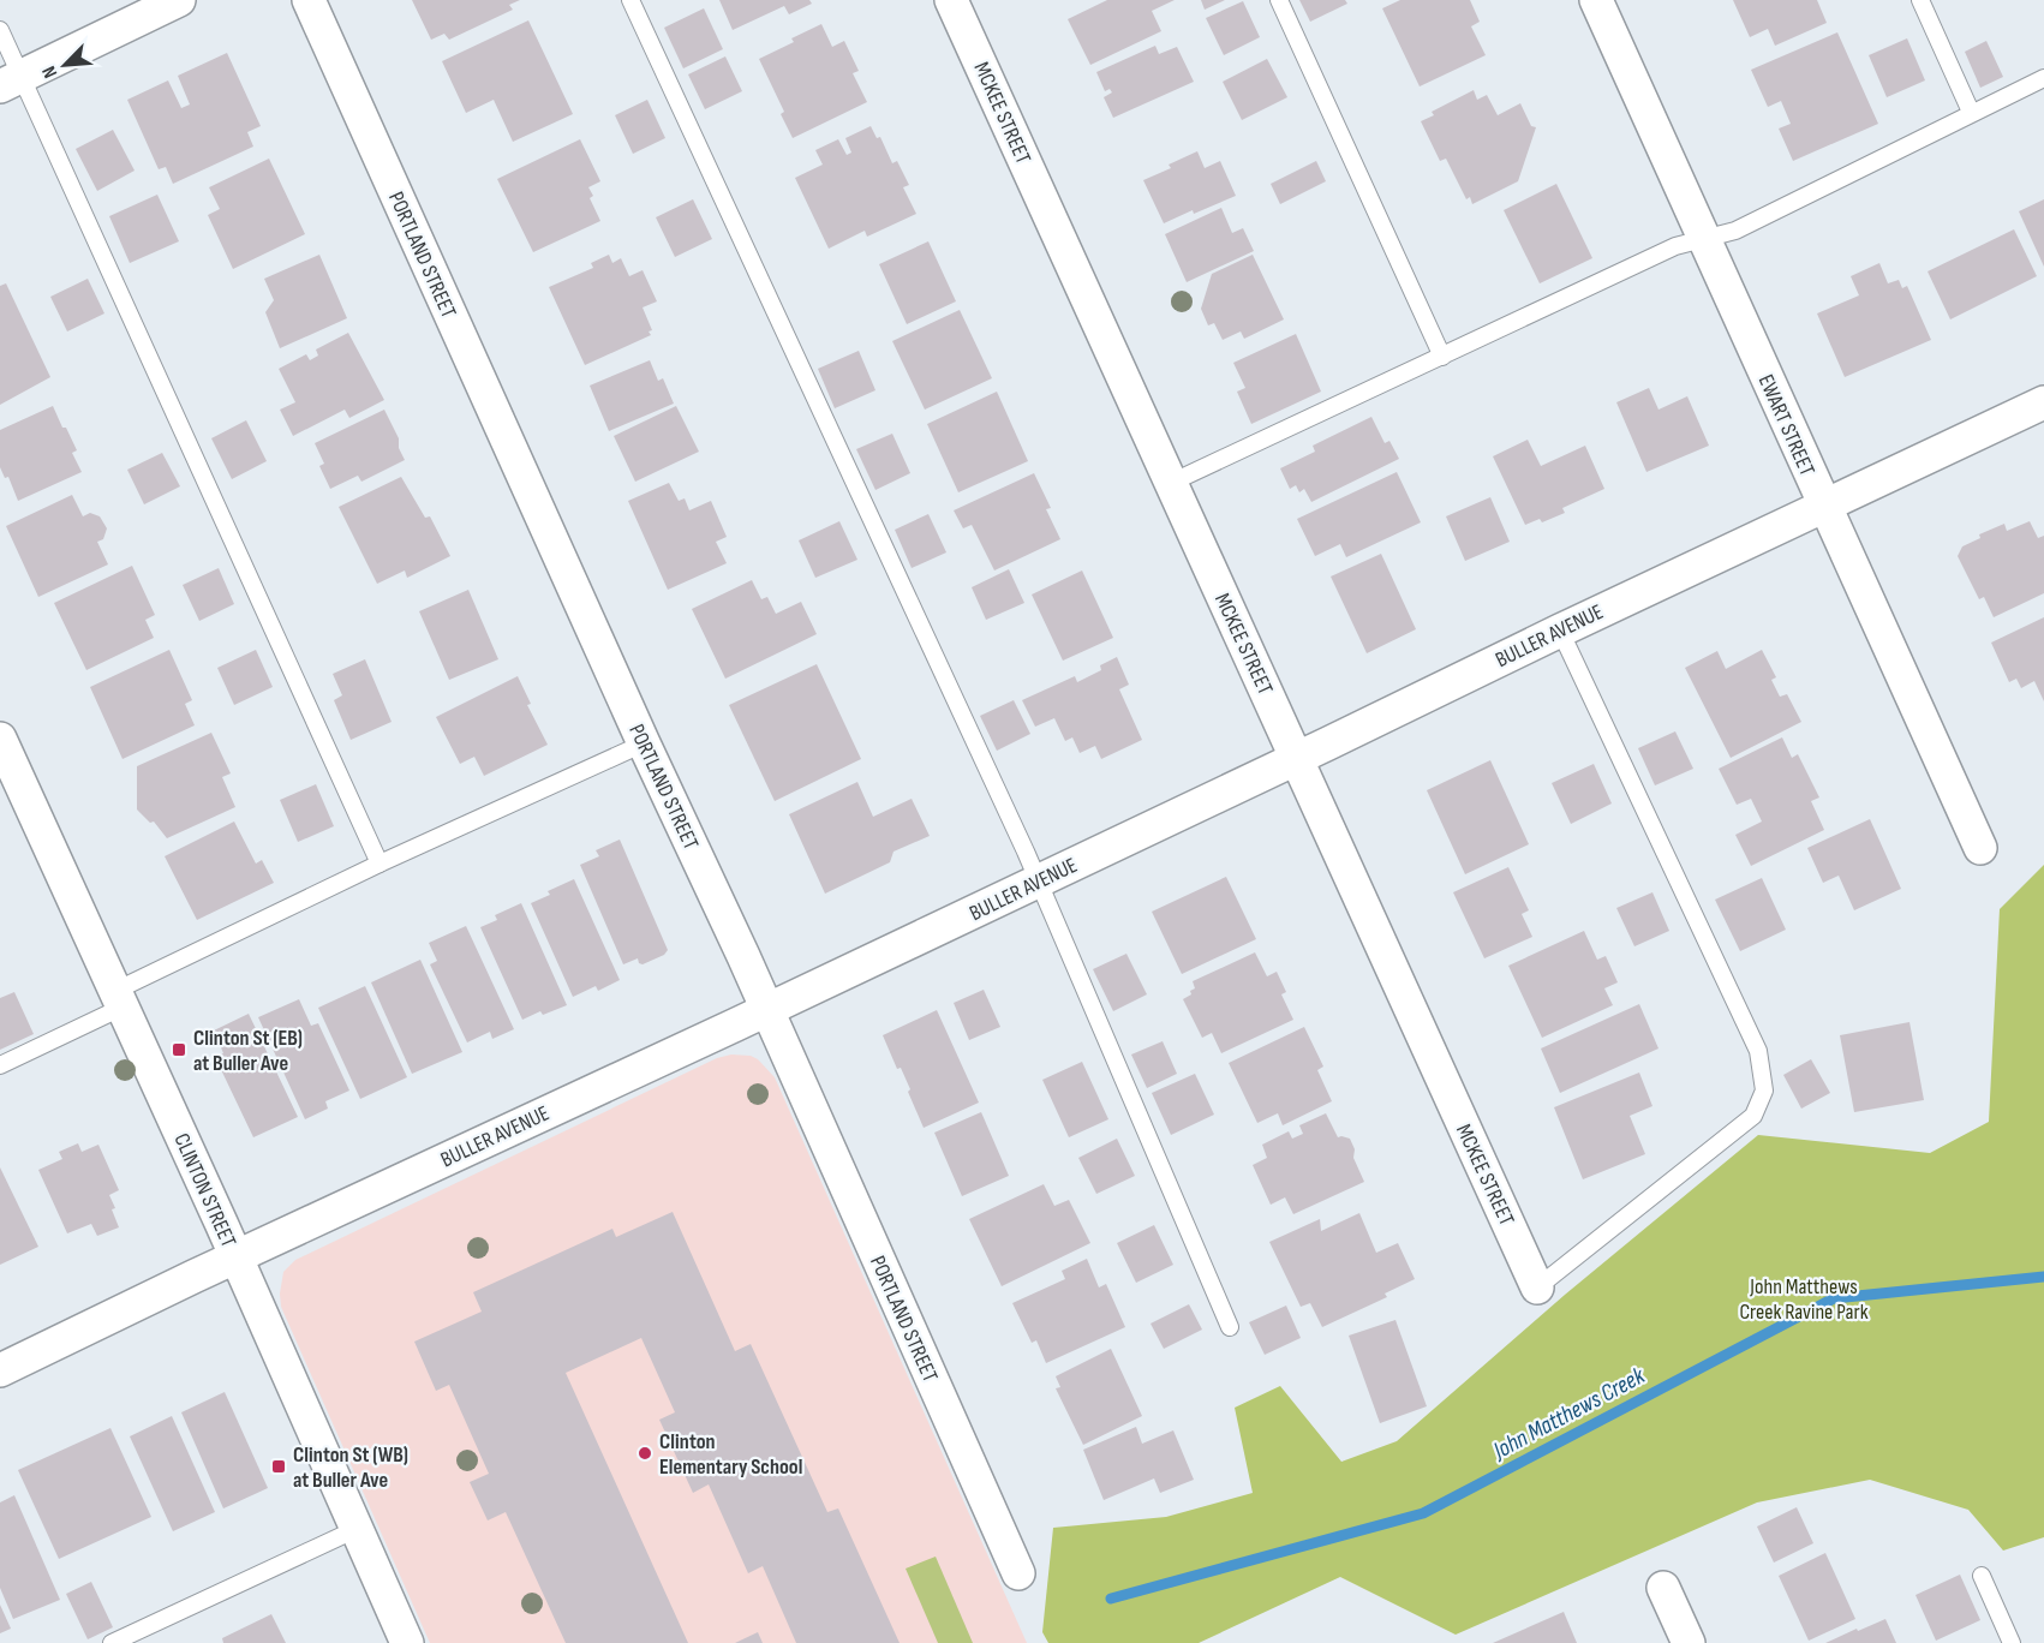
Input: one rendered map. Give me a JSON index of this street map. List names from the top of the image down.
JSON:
{
  "streets": {
    "street": [
      "MCKEE STREET",
      "PORTLAND STREET",
      "EWART STREET",
      "BULLER AVENUE",
      "CLINTON STREET"
    ]
  },
  "crossings": [
    ["MCKEE STREET", "BULLER AVENUE"],
    ["PORTLAND STREET", "BULLER AVENUE"],
    ["EWART STREET", "BULLER AVENUE"],
    ["BULLER AVENUE", "CLINTON STREET"]
  ],
  "water": ["John Matthews Creek"],
  "parks": ["John Matthews Creek Ravine Park"],
  "places": {
    "transit": ["Clinton St (EB) at Buller Ave", "Clinton St (WB) at Buller Ave"],
    "other": ["Clinton Elementary School"]
  },
  "north": "bottom left"
}
